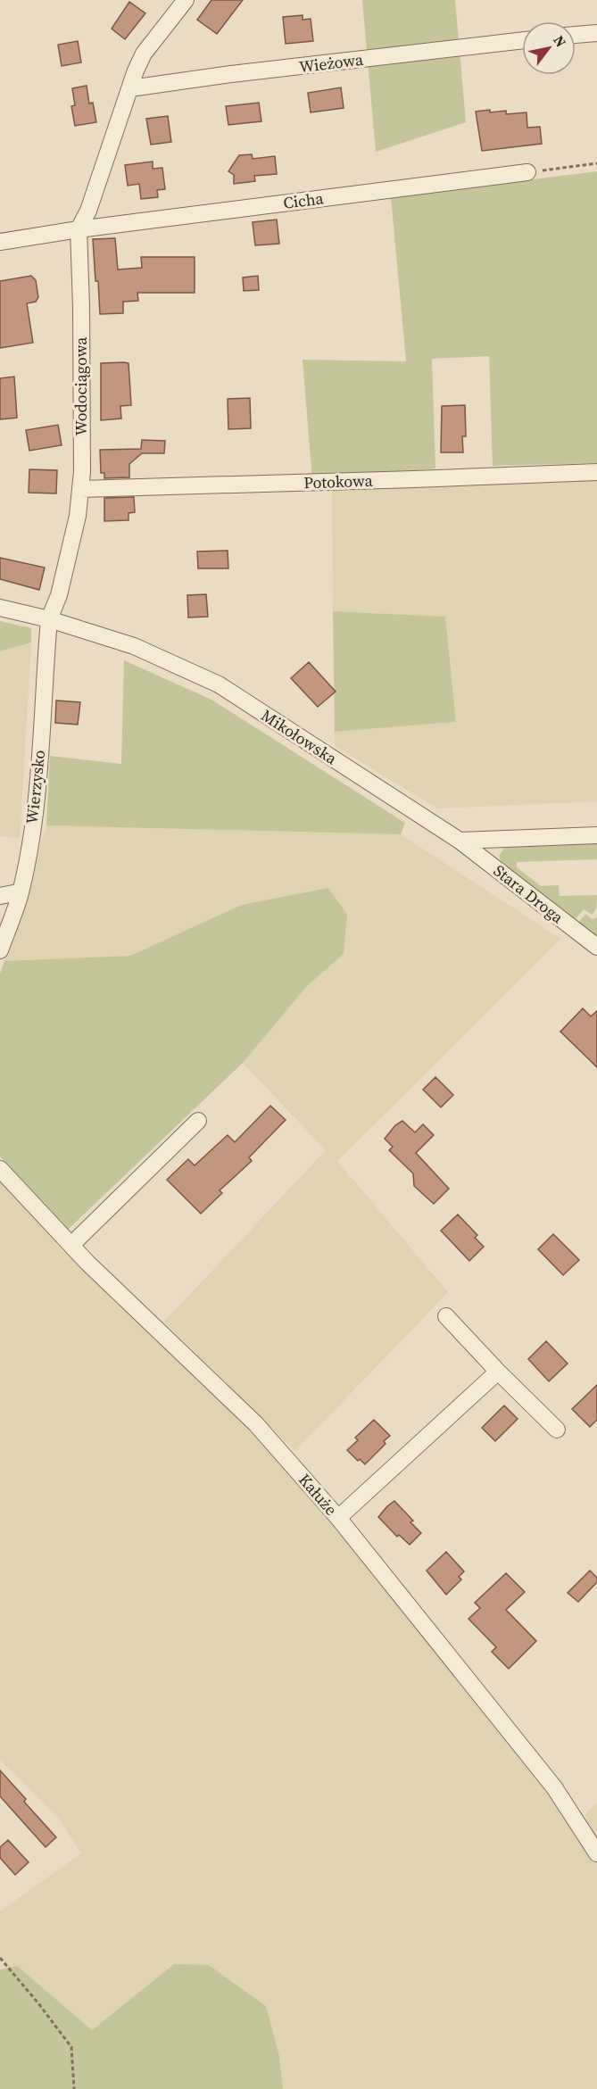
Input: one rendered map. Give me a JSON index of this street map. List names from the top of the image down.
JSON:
{
  "streets": {
    "street": [
      "Wieżowa",
      "Cicha",
      "Wodociągowa",
      "Potokowa",
      "Mikołowska",
      "Wierzysko",
      "Stara Droga",
      "Kałuże"
    ]
  },
  "crossings": [
    ["Cicha", "Wodociągowa"],
    ["Wodociągowa", "Potokowa"],
    ["Wodociągowa", "Mikołowska"],
    ["Wodociągowa", "Wierzysko"],
    ["Mikołowska", "Wierzysko"],
    ["Mikołowska", "Stara Droga"]
  ],
  "north": "top right"
}
